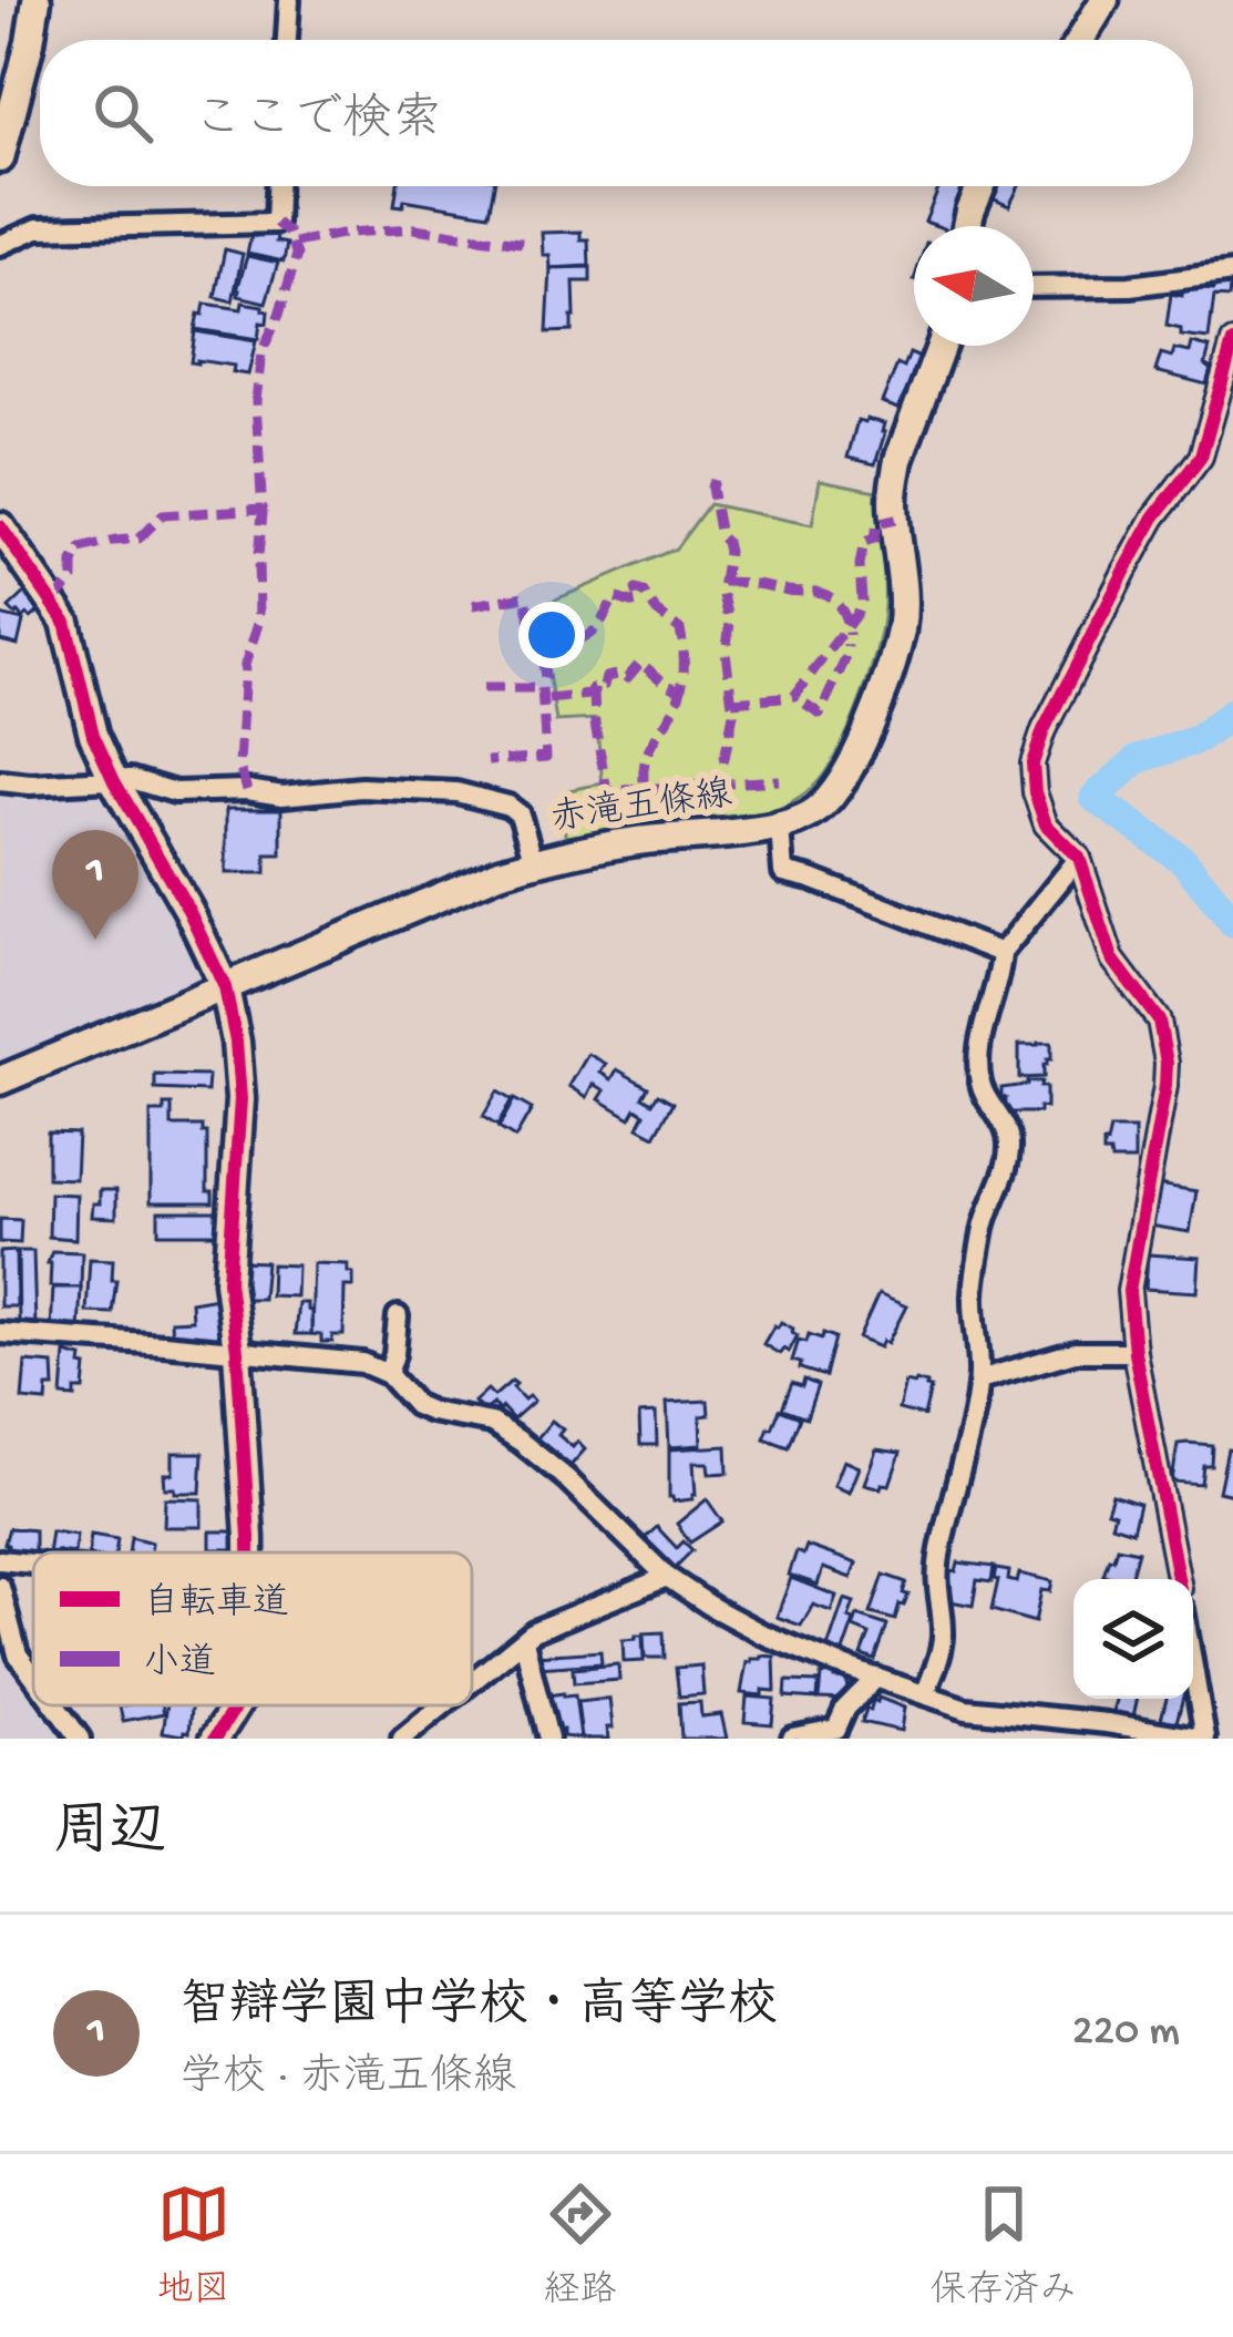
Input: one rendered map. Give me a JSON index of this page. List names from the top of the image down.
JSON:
{
  "streets": {
    "main road": ["赤滝五條線"]
  },
  "legend": ["自転車道", "小道"],
  "north": "left",
  "page": {
    "search": "ここで検索",
    "pins": "1",
    "heading": "周辺",
    "list": [
      {
        "mark": "1",
        "name": "智辯学園中学校・高等学校",
        "note": "学校 · 赤滝五條線",
        "value": "220 m"
      }
    ],
    "nav": ["地図", "経路", "保存済み"]
  }
}
